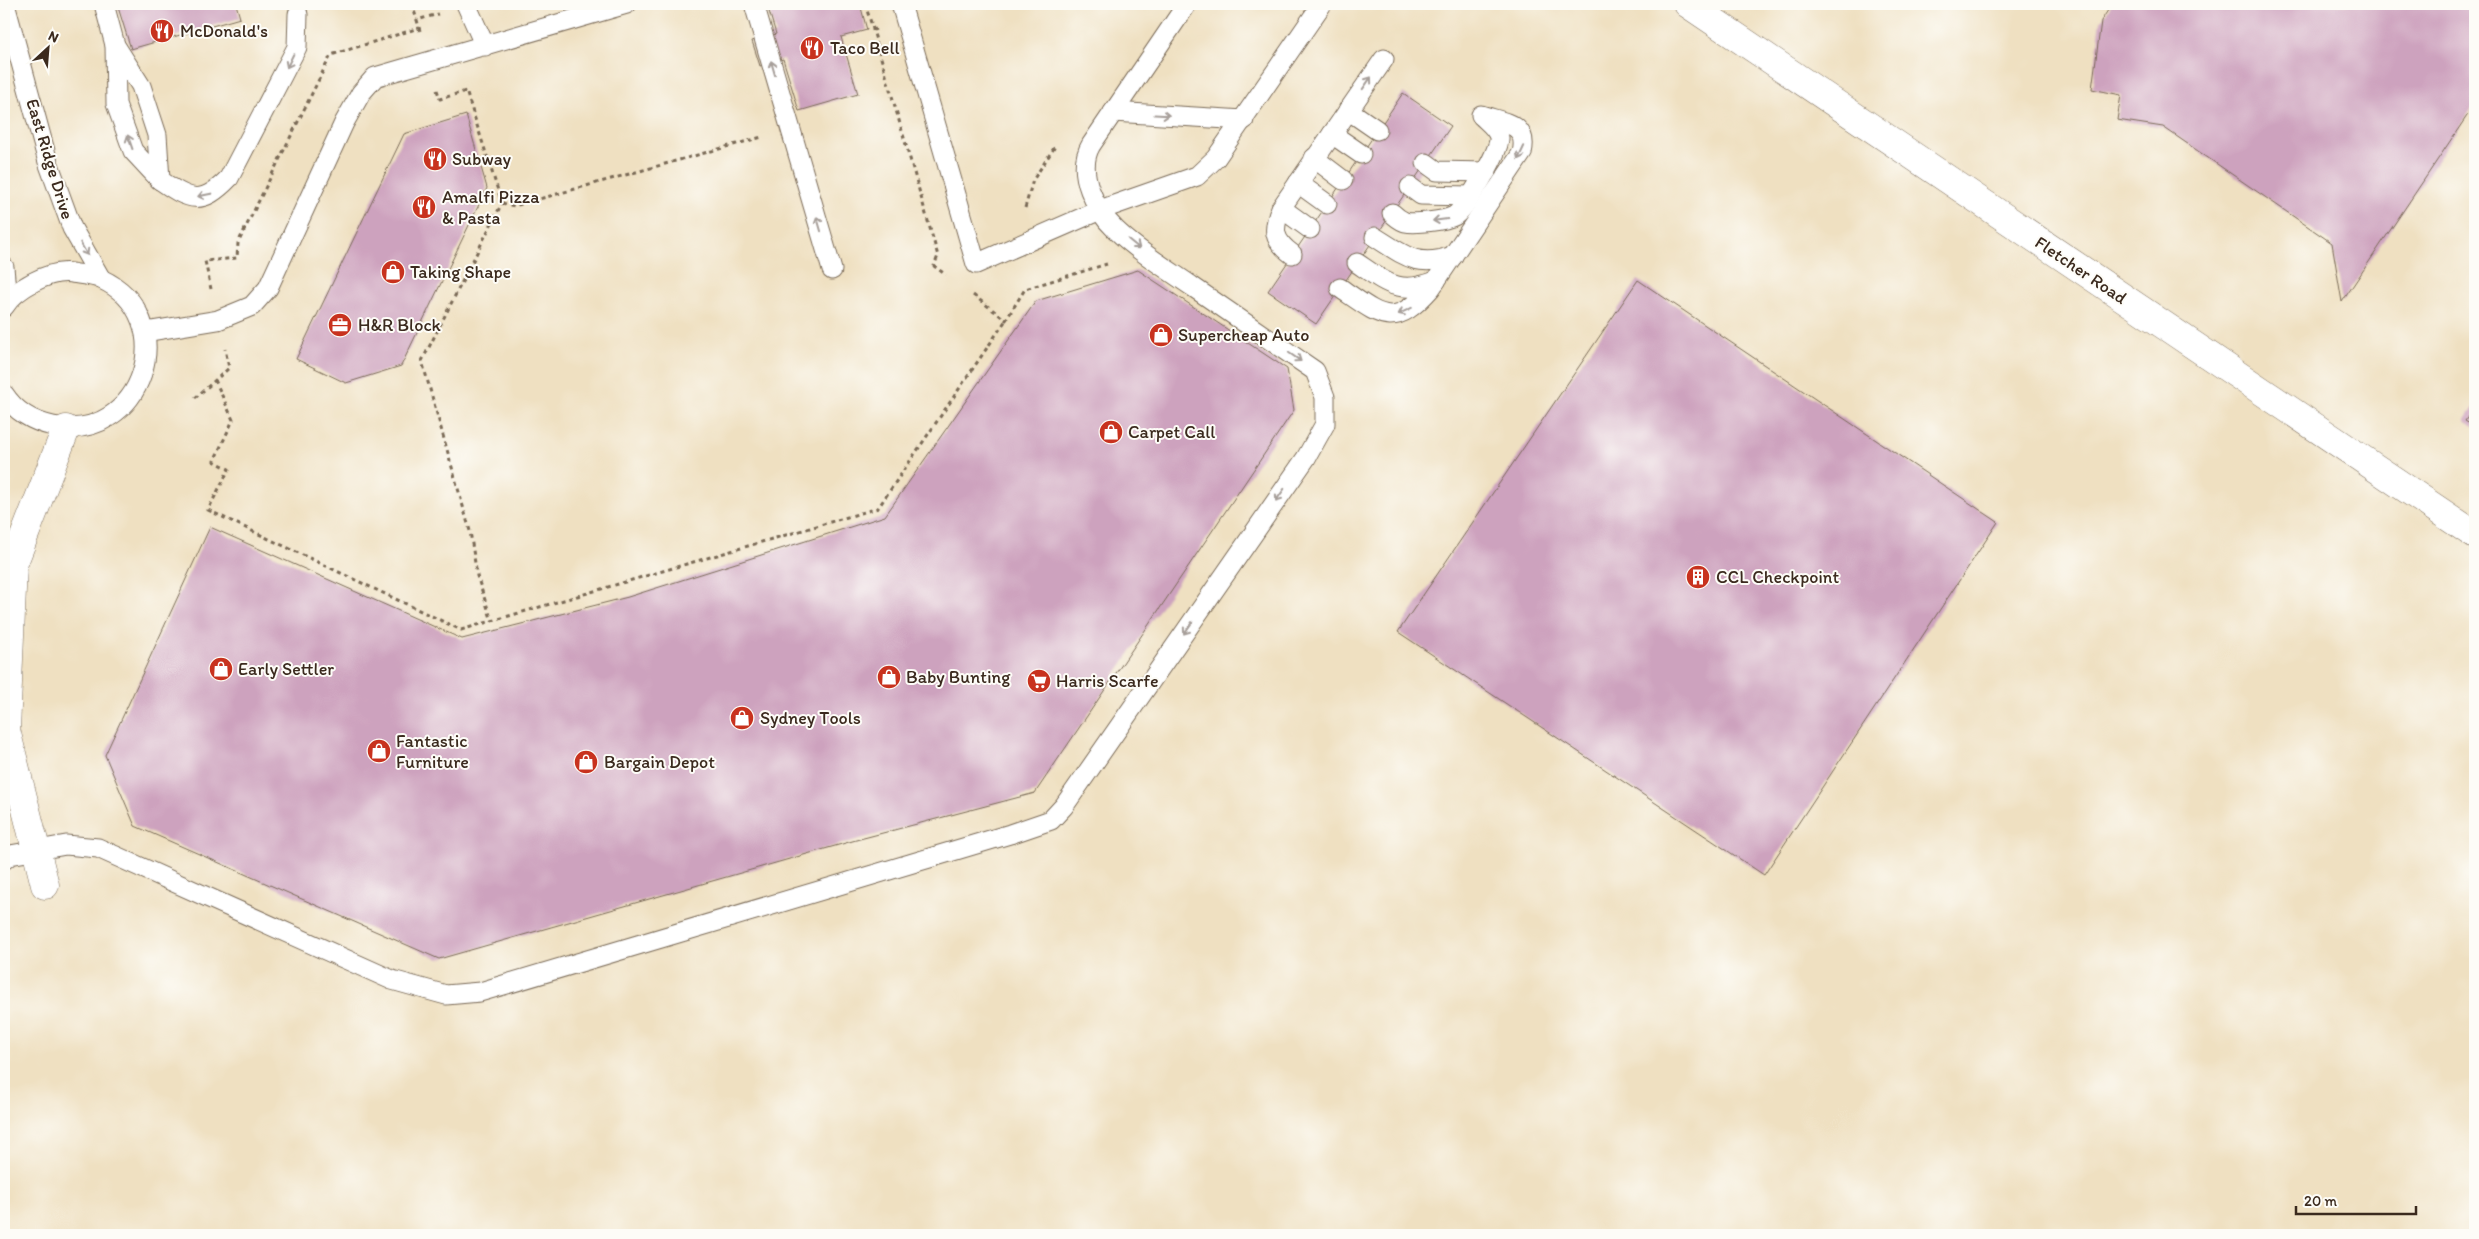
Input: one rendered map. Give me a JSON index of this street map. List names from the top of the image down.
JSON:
{
  "streets": {
    "street": ["Fletcher Road"],
    "lane": ["East Ridge Drive"]
  },
  "places": {
    "restaurant": [
      "McDonald's",
      "Taco Bell",
      "Subway",
      "Amalfi Pizza & Pasta"
    ],
    "shop": [
      "Taking Shape",
      "Supercheap Auto",
      "Carpet Call",
      "Early Settler",
      "Baby Bunting",
      "Sydney Tools",
      "Fantastic Furniture",
      "Bargain Depot"
    ],
    "office": ["H&R Block"],
    "building": ["CCL Checkpoint"],
    "supermarket": ["Harris Scarfe"]
  },
  "scale_bar": "20 m",
  "north": "top right"
}
